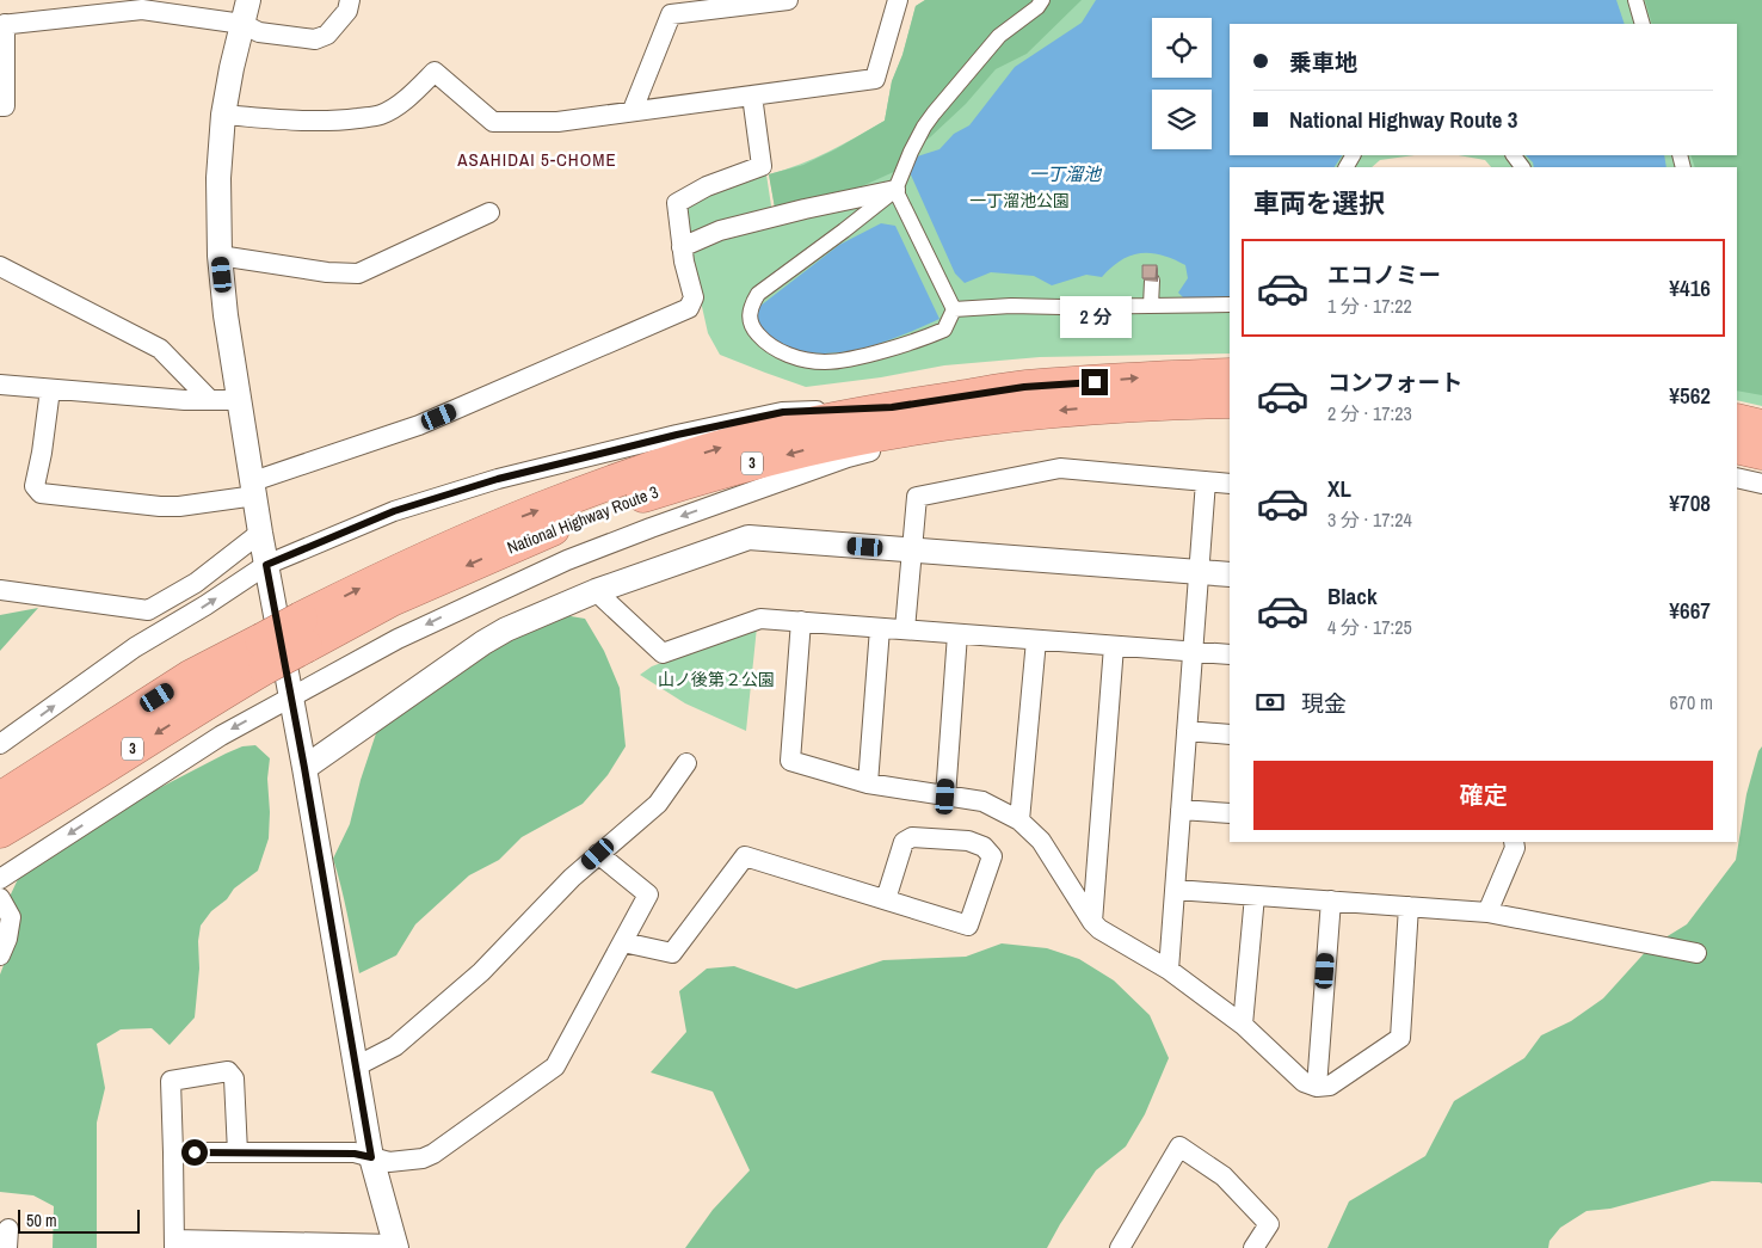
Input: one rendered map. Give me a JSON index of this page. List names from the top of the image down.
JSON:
{
  "streets": {
    "highway": ["3", "National Highway Route 3"]
  },
  "districts": ["ASAHIDAI 5-CHOME"],
  "water": ["一丁溜池"],
  "parks": ["一丁溜池公園", "山ノ後第２公園"],
  "scale_bar": "50 m",
  "page": {
    "banner": ["乗車地", "National Highway Route 3"],
    "heading": "車両を選択",
    "list": [
      {
        "name": "エコノミー",
        "note": "1 分 · 17:22",
        "value": "¥416"
      },
      {
        "name": "コンフォート",
        "note": "2 分 · 17:23",
        "value": "¥562"
      },
      {
        "name": "XL",
        "note": "3 分 · 17:24",
        "value": "¥708"
      },
      {
        "name": "Black",
        "note": "4 分 · 17:25",
        "value": "¥667"
      }
    ],
    "bubble": "2 分",
    "pay": ["現金", "670 m"],
    "buttons": "確定",
    "scale": "50 m"
  }
}
